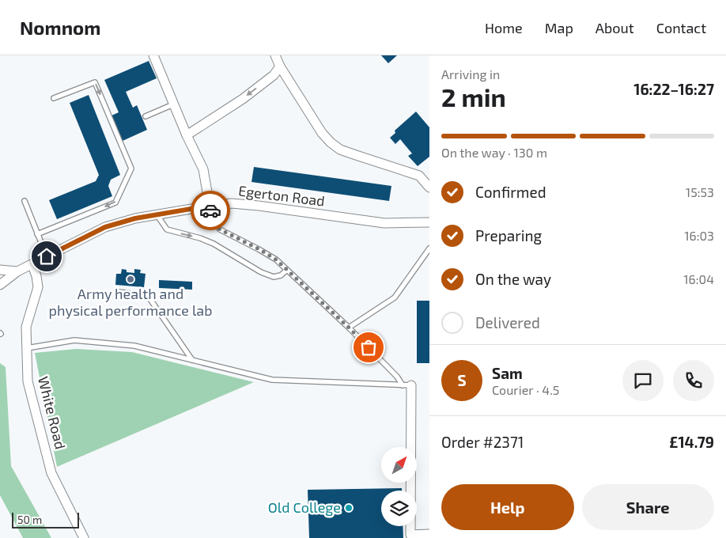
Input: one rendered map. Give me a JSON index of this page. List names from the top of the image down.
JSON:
{
  "streets": {
    "street": ["Egerton Road", "White Road"]
  },
  "crossings": [
    ["Egerton Road", "White Road"]
  ],
  "places": ["Army health and physical performance lab", "Old College"],
  "scale_bar": "50 m",
  "north": "top right",
  "page": {
    "header": "Nomnom",
    "nav": [
      "Home",
      "Map",
      "About",
      "Contact"
    ],
    "heading": ["2 min", "Arriving in", "16:22–16:27"],
    "panel": [
      "Sam",
      "Courier · 4.5",
      "Order #2371",
      "£14.79"
    ],
    "bar": "On the way · 130 m",
    "list": [
      ["Confirmed", "15:53"],
      ["Preparing", "16:03"],
      ["On the way", "16:04"],
      "Delivered"
    ],
    "round": "S",
    "buttons": ["Help", "Share"],
    "scale": "50 m"
  }
}
